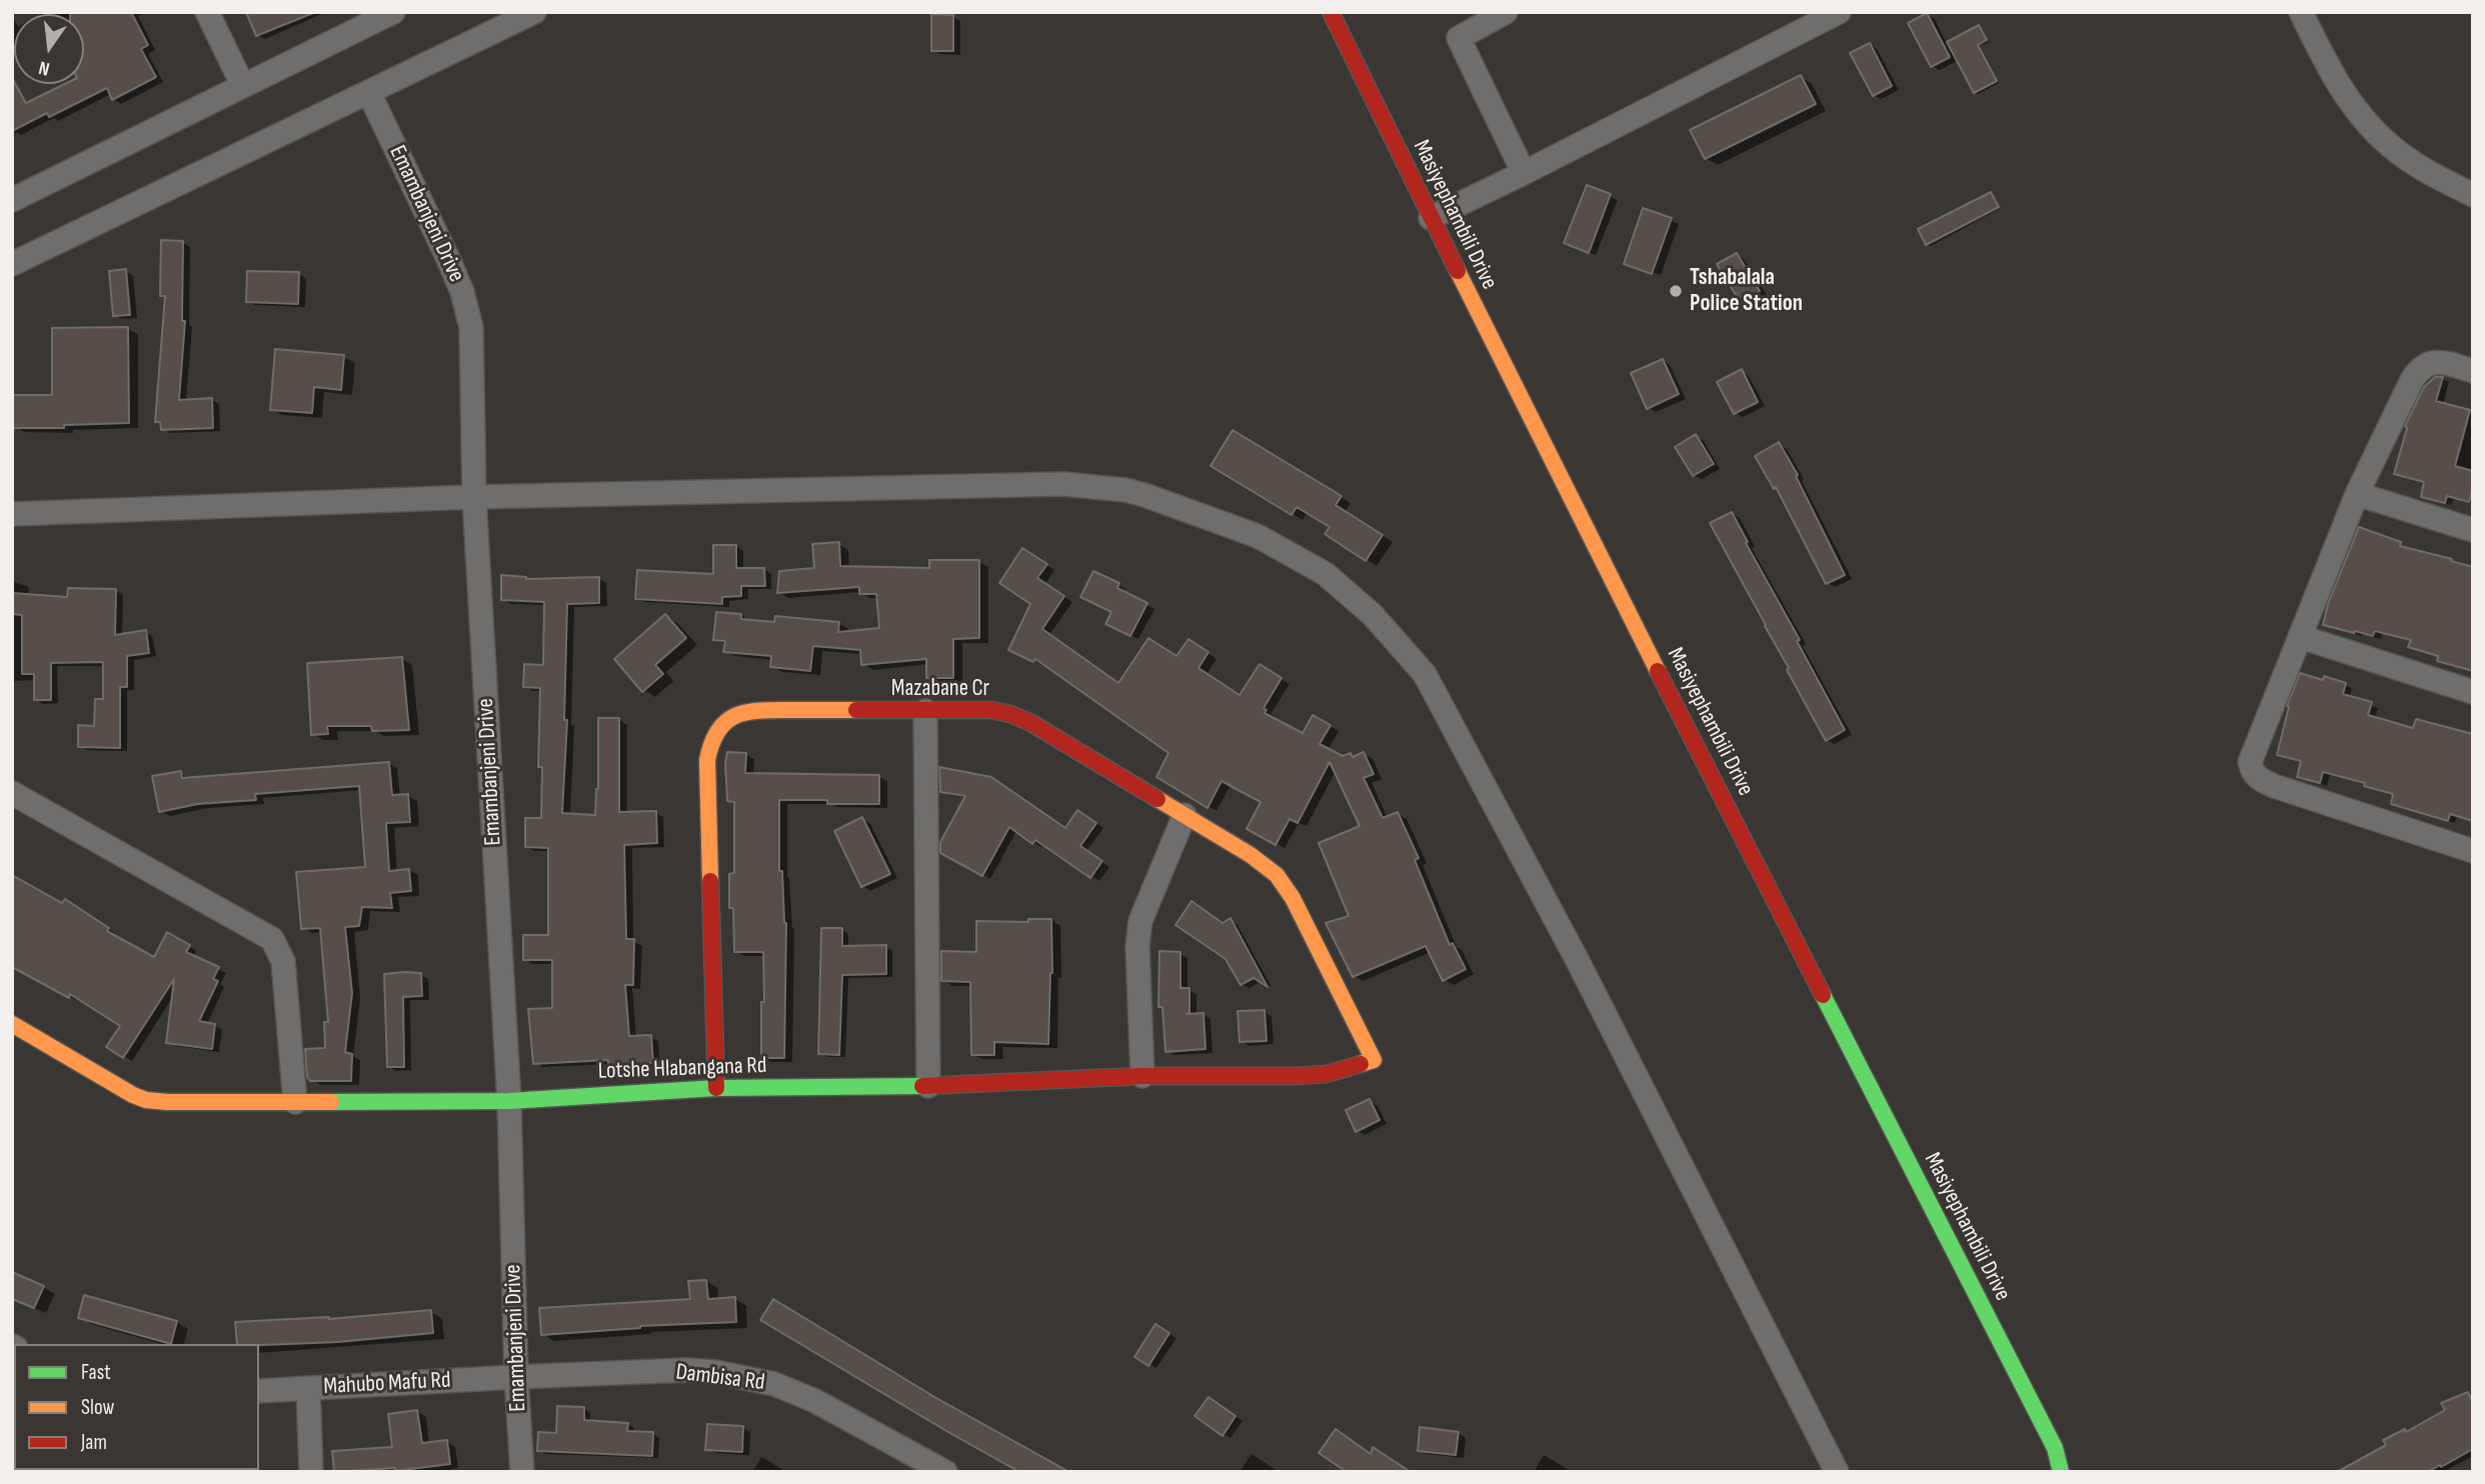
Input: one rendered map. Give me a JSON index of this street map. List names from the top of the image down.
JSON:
{
  "streets": {
    "street": [
      "Emambanjeni Drive",
      "Masiyephambili Drive",
      "Mazabane Cr",
      "Lotshe Hlabangana Rd",
      "Dambisa Rd",
      "Mahubo Mafu Rd"
    ]
  },
  "crossings": [
    ["Emambanjeni Drive", "Lotshe Hlabangana Rd"],
    ["Emambanjeni Drive", "Dambisa Rd"],
    ["Emambanjeni Drive", "Mahubo Mafu Rd"],
    ["Mazabane Cr", "Lotshe Hlabangana Rd"],
    ["Dambisa Rd", "Mahubo Mafu Rd"]
  ],
  "places": ["Tshabalala Police Station"],
  "legend": ["Fast", "Slow", "Jam"],
  "north": "bottom"
}
